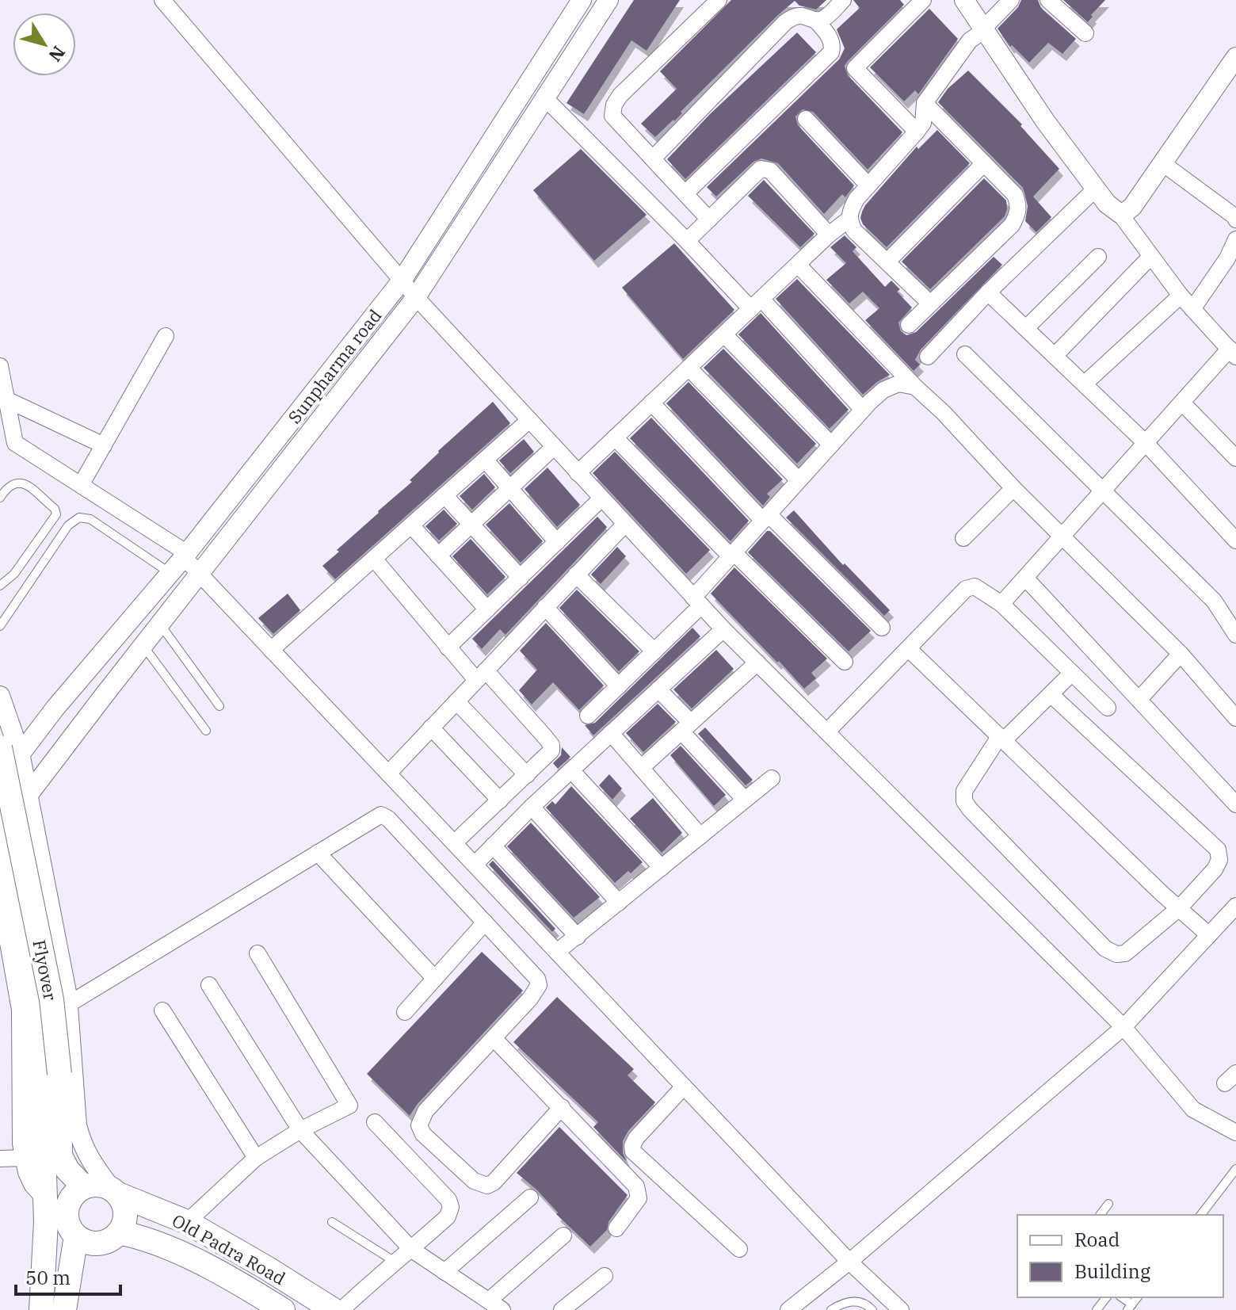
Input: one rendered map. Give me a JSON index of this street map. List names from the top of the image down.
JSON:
{
  "streets": {
    "main road": ["Flyover", "Old Padra Road"],
    "street": ["Sunpharma road"]
  },
  "crossings": [
    ["Sunpharma road", "Flyover"],
    ["Flyover", "Old Padra Road"]
  ],
  "legend": ["Road", "Building"],
  "scale_bar": "50 m",
  "north": "bottom right"
}
